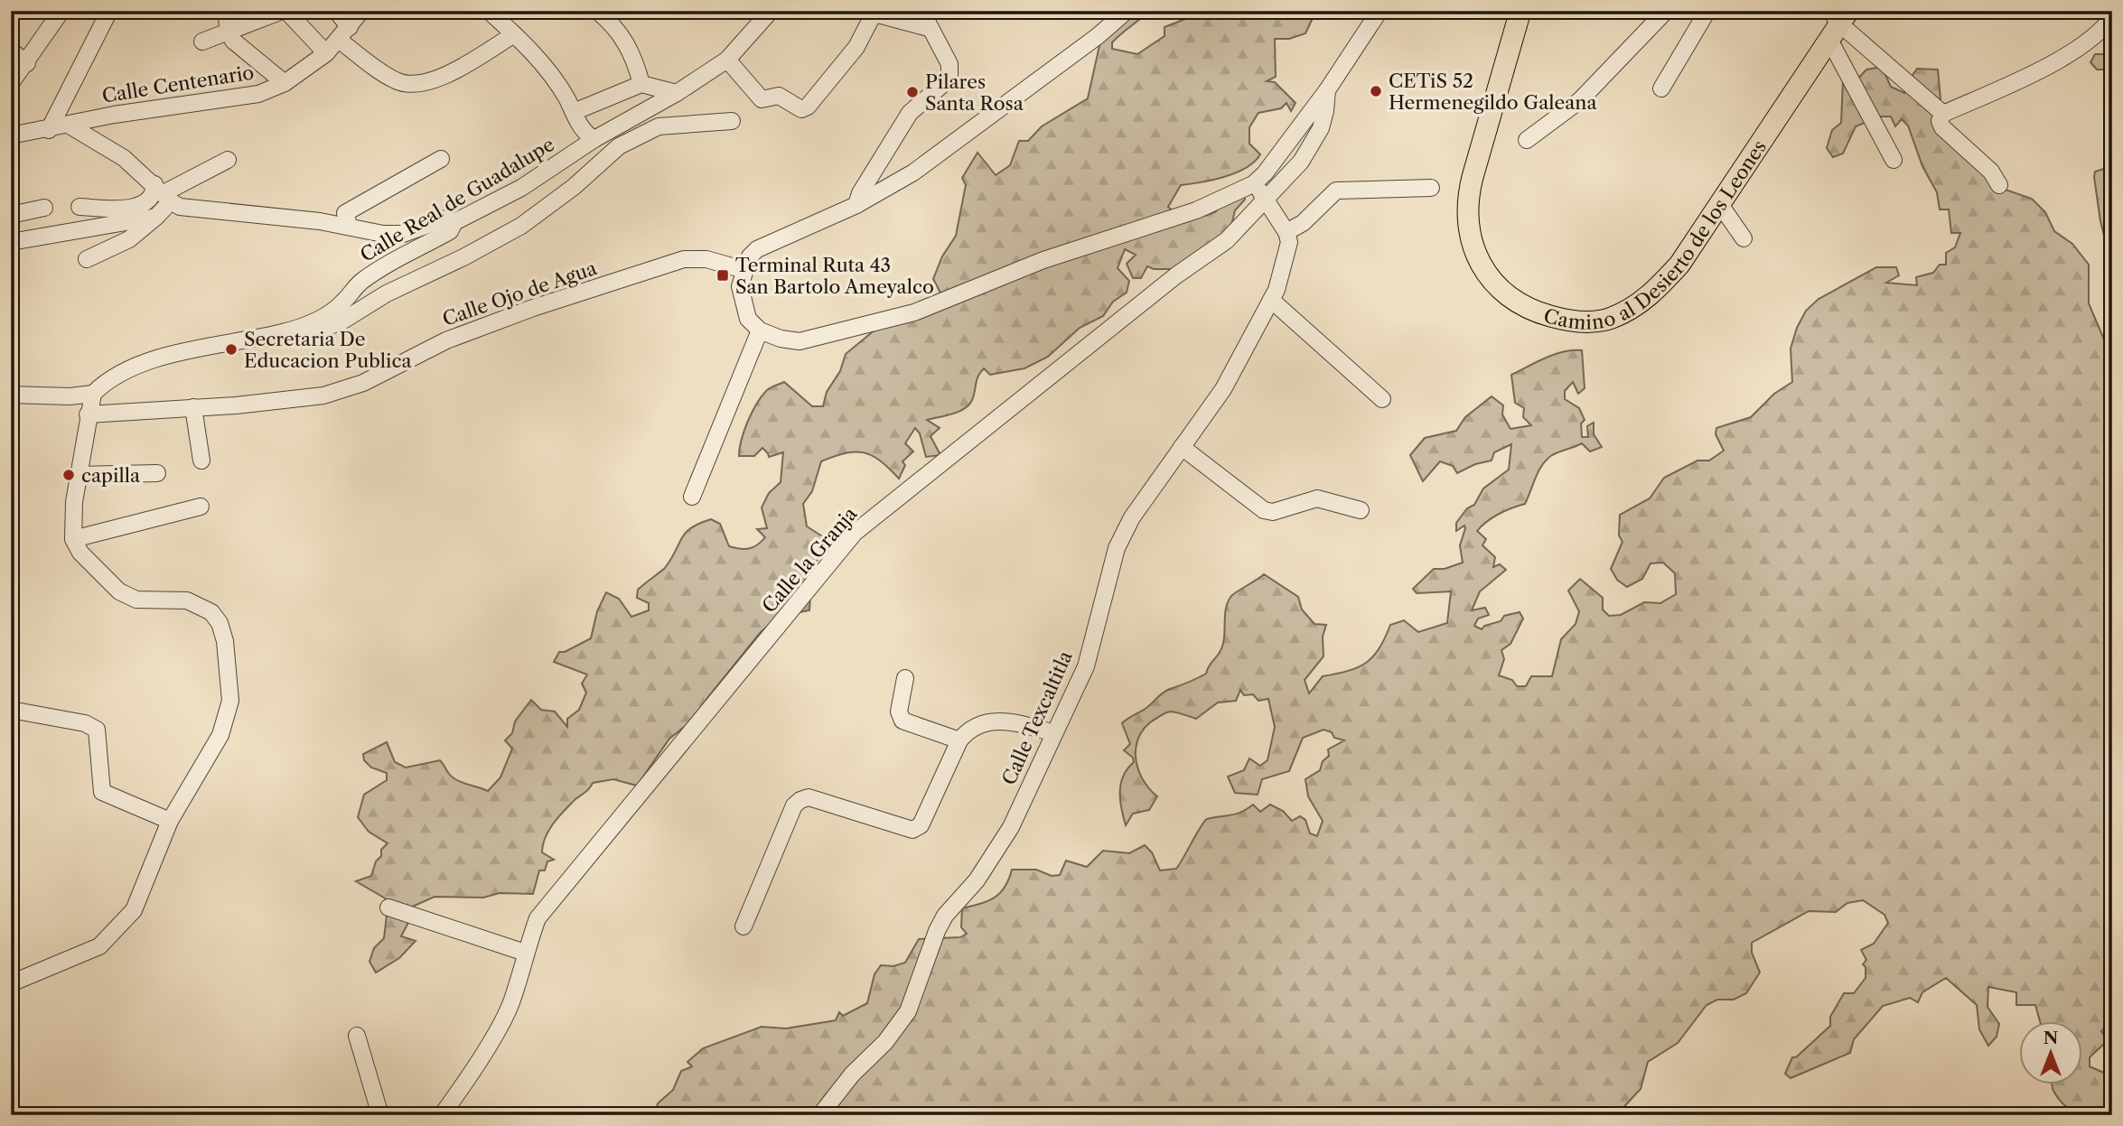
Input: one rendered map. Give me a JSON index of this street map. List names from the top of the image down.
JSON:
{
  "streets": {
    "main road": ["Camino al Desierto de los Leones"],
    "street": [
      "Calle Centenario",
      "Calle Real de Guadalupe",
      "Calle Ojo de Agua",
      "Calle la Granja",
      "Calle Texcaltitla"
    ]
  },
  "places": {
    "other": [
      "CETiS 52 Hermenegildo Galeana",
      "Pilares Santa Rosa",
      "Secretaria De Educacion Publica",
      "capilla"
    ],
    "transit": ["Terminal Ruta 43 San Bartolo Ameyalco"]
  },
  "north": "top"
}
